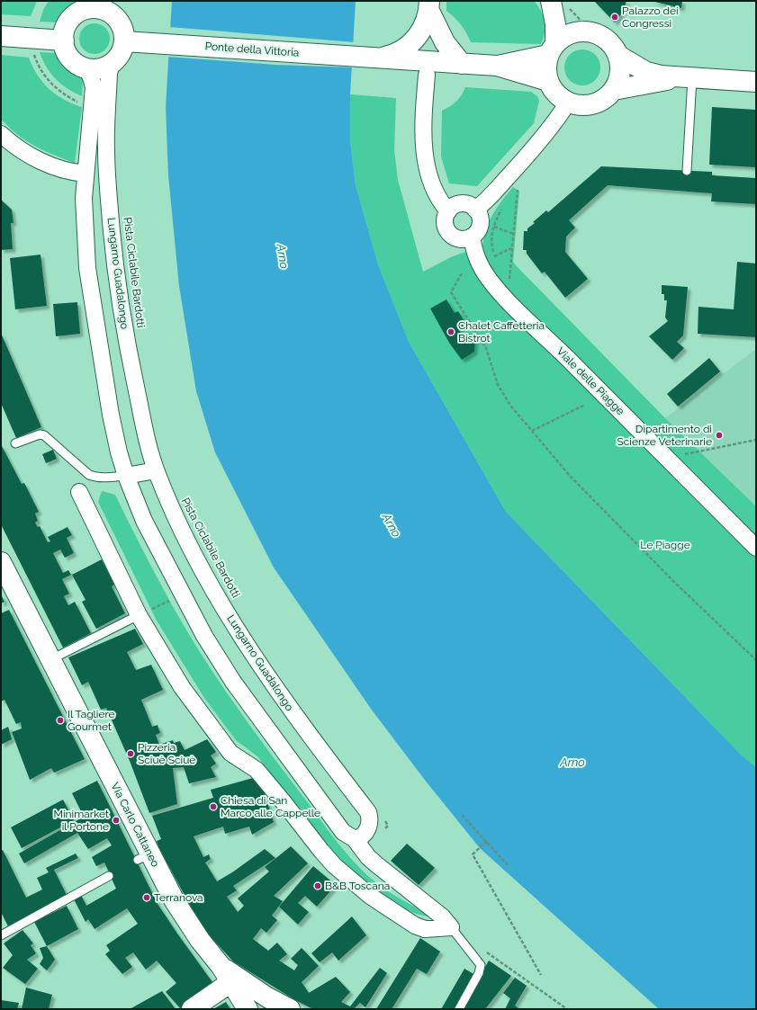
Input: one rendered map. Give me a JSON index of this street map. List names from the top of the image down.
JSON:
{
  "streets": {
    "main road": ["Ponte della Vittoria", "Via Carlo Cattaneo"],
    "street": ["Lungarno Guadalongo", "Viale delle Piagge"]
  },
  "crossings": [
    ["Ponte della Vittoria", "Lungarno Guadalongo"]
  ],
  "water": ["Arno"],
  "parks": ["Le Piagge"],
  "places": [
    "Palazzo dei Congressi",
    "Chalet Caffetteria Bistrot",
    "Dipartimento di Scienze Veterinarie",
    "Il Tagliere Gourmet",
    "Pizzeria Sciuè Sciuè",
    "Chiesa di San Marco alle Cappelle",
    "Minimarket il Portone",
    "B&B Toscana",
    "Terranova"
  ]
}
